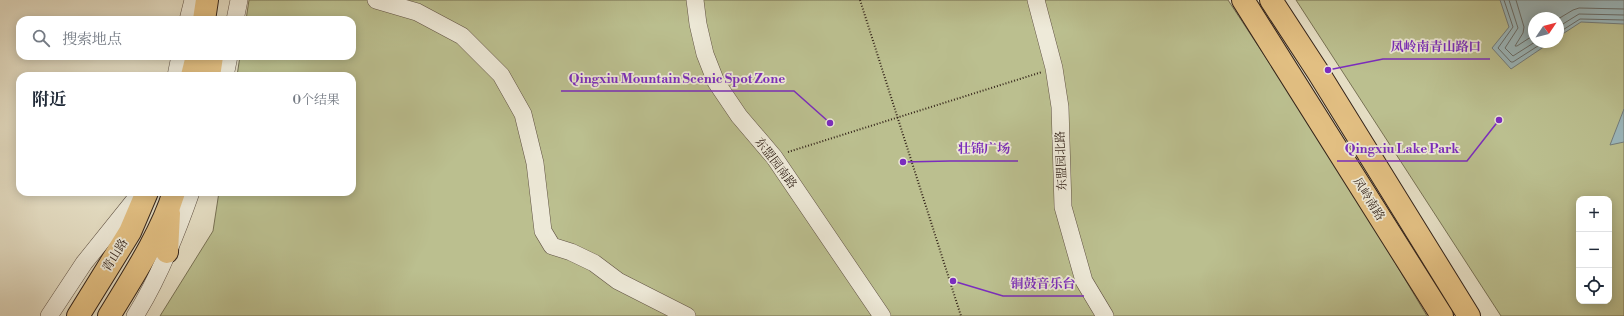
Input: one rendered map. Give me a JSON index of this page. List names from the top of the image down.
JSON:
{
  "streets": {
    "main road": ["凤岭南路", "青山路"],
    "street": ["东盟园北路", "东盟园南路"]
  },
  "places": [
    "凤岭南青山路口",
    "Qingxiu Lake Park",
    "Qingxiu Mountain Scenic Spot Zone",
    "壮锦广场",
    "铜鼓音乐台"
  ],
  "north": "top right",
  "page": {
    "search": "搜索地点",
    "heading": ["附近", "0个结果"],
    "map_buttons": ["+", "−"]
  }
}
